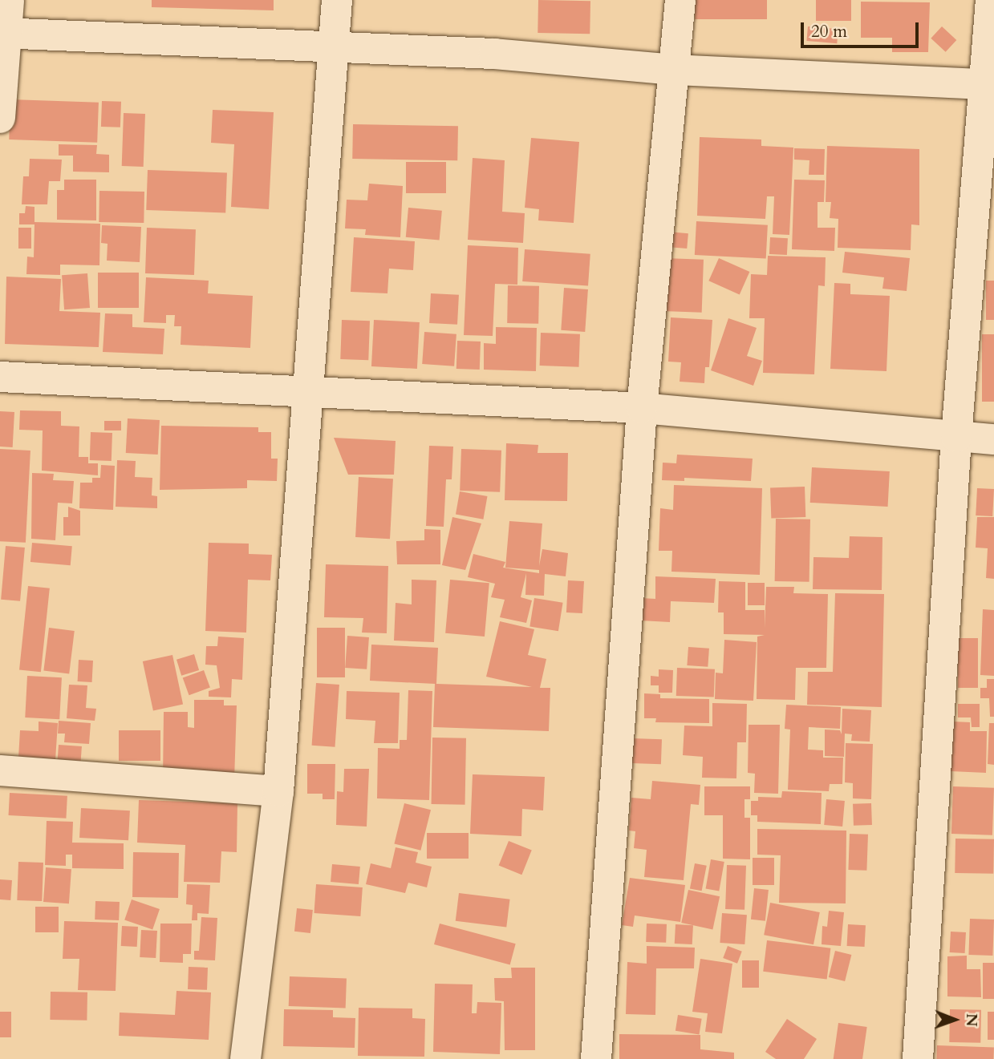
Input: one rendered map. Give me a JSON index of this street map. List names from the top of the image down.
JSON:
{
  "scale_bar": "20 m",
  "north": "right"
}
